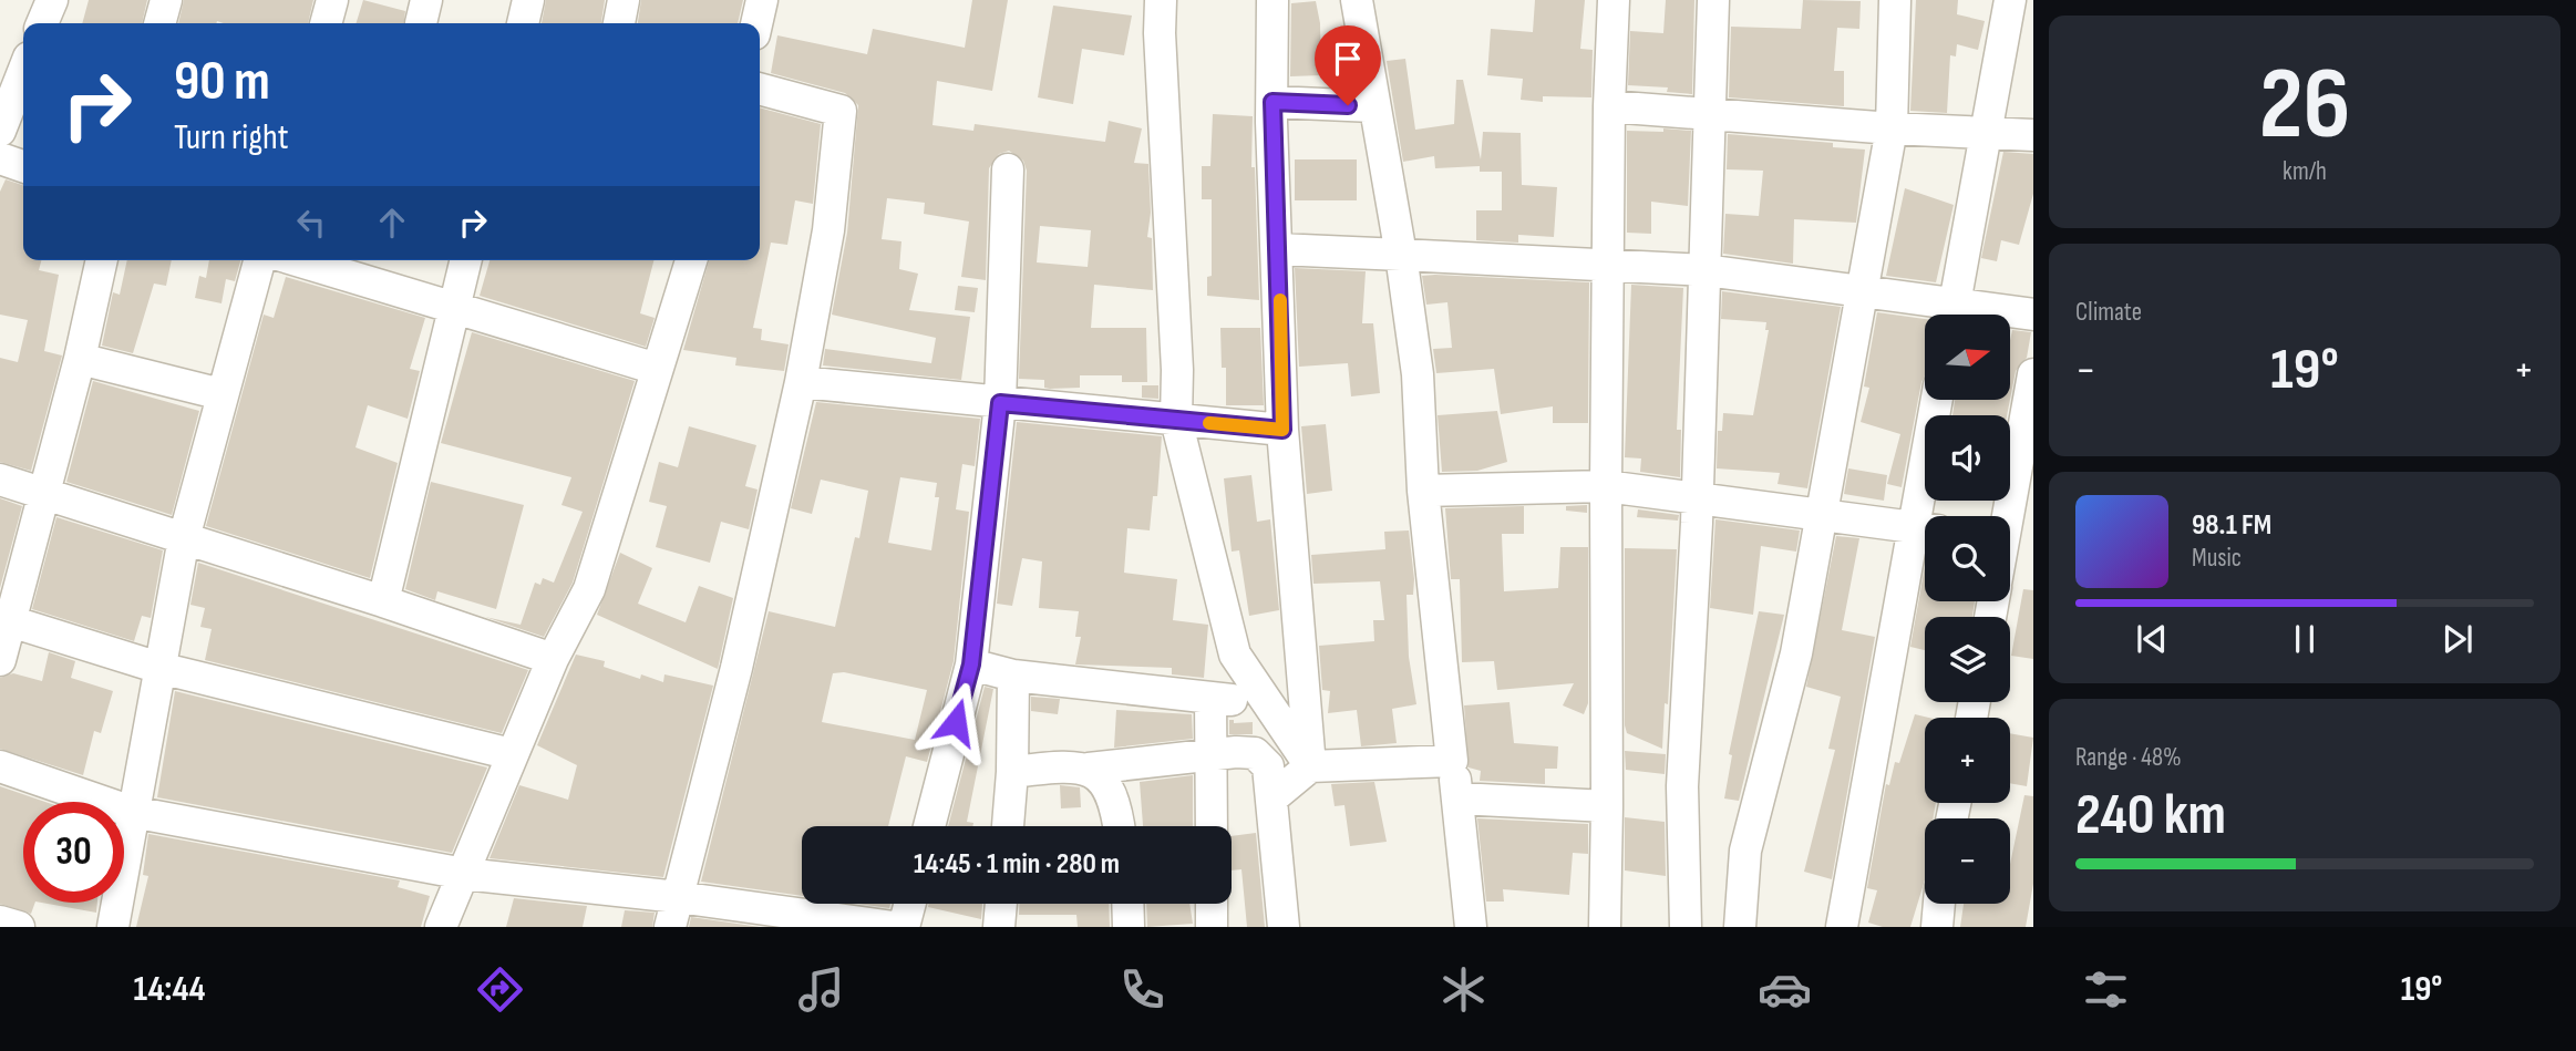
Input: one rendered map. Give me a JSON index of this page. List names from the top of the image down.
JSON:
{
  "north": "right",
  "page": {
    "tile": [
      ["26", "km/h"],
      "Climate",
      ["Range · 48%", "240 km"]
    ],
    "turn": ["90 m", "Turn right"],
    "map_buttons": ["+", "−"],
    "heat": ["−", "19°", "+"],
    "song": ["98.1 FM", "Music"],
    "limit": "30",
    "trip": "14:45 · 1 min · 280 m",
    "tabs": ["14:44", "19°"]
  }
}
